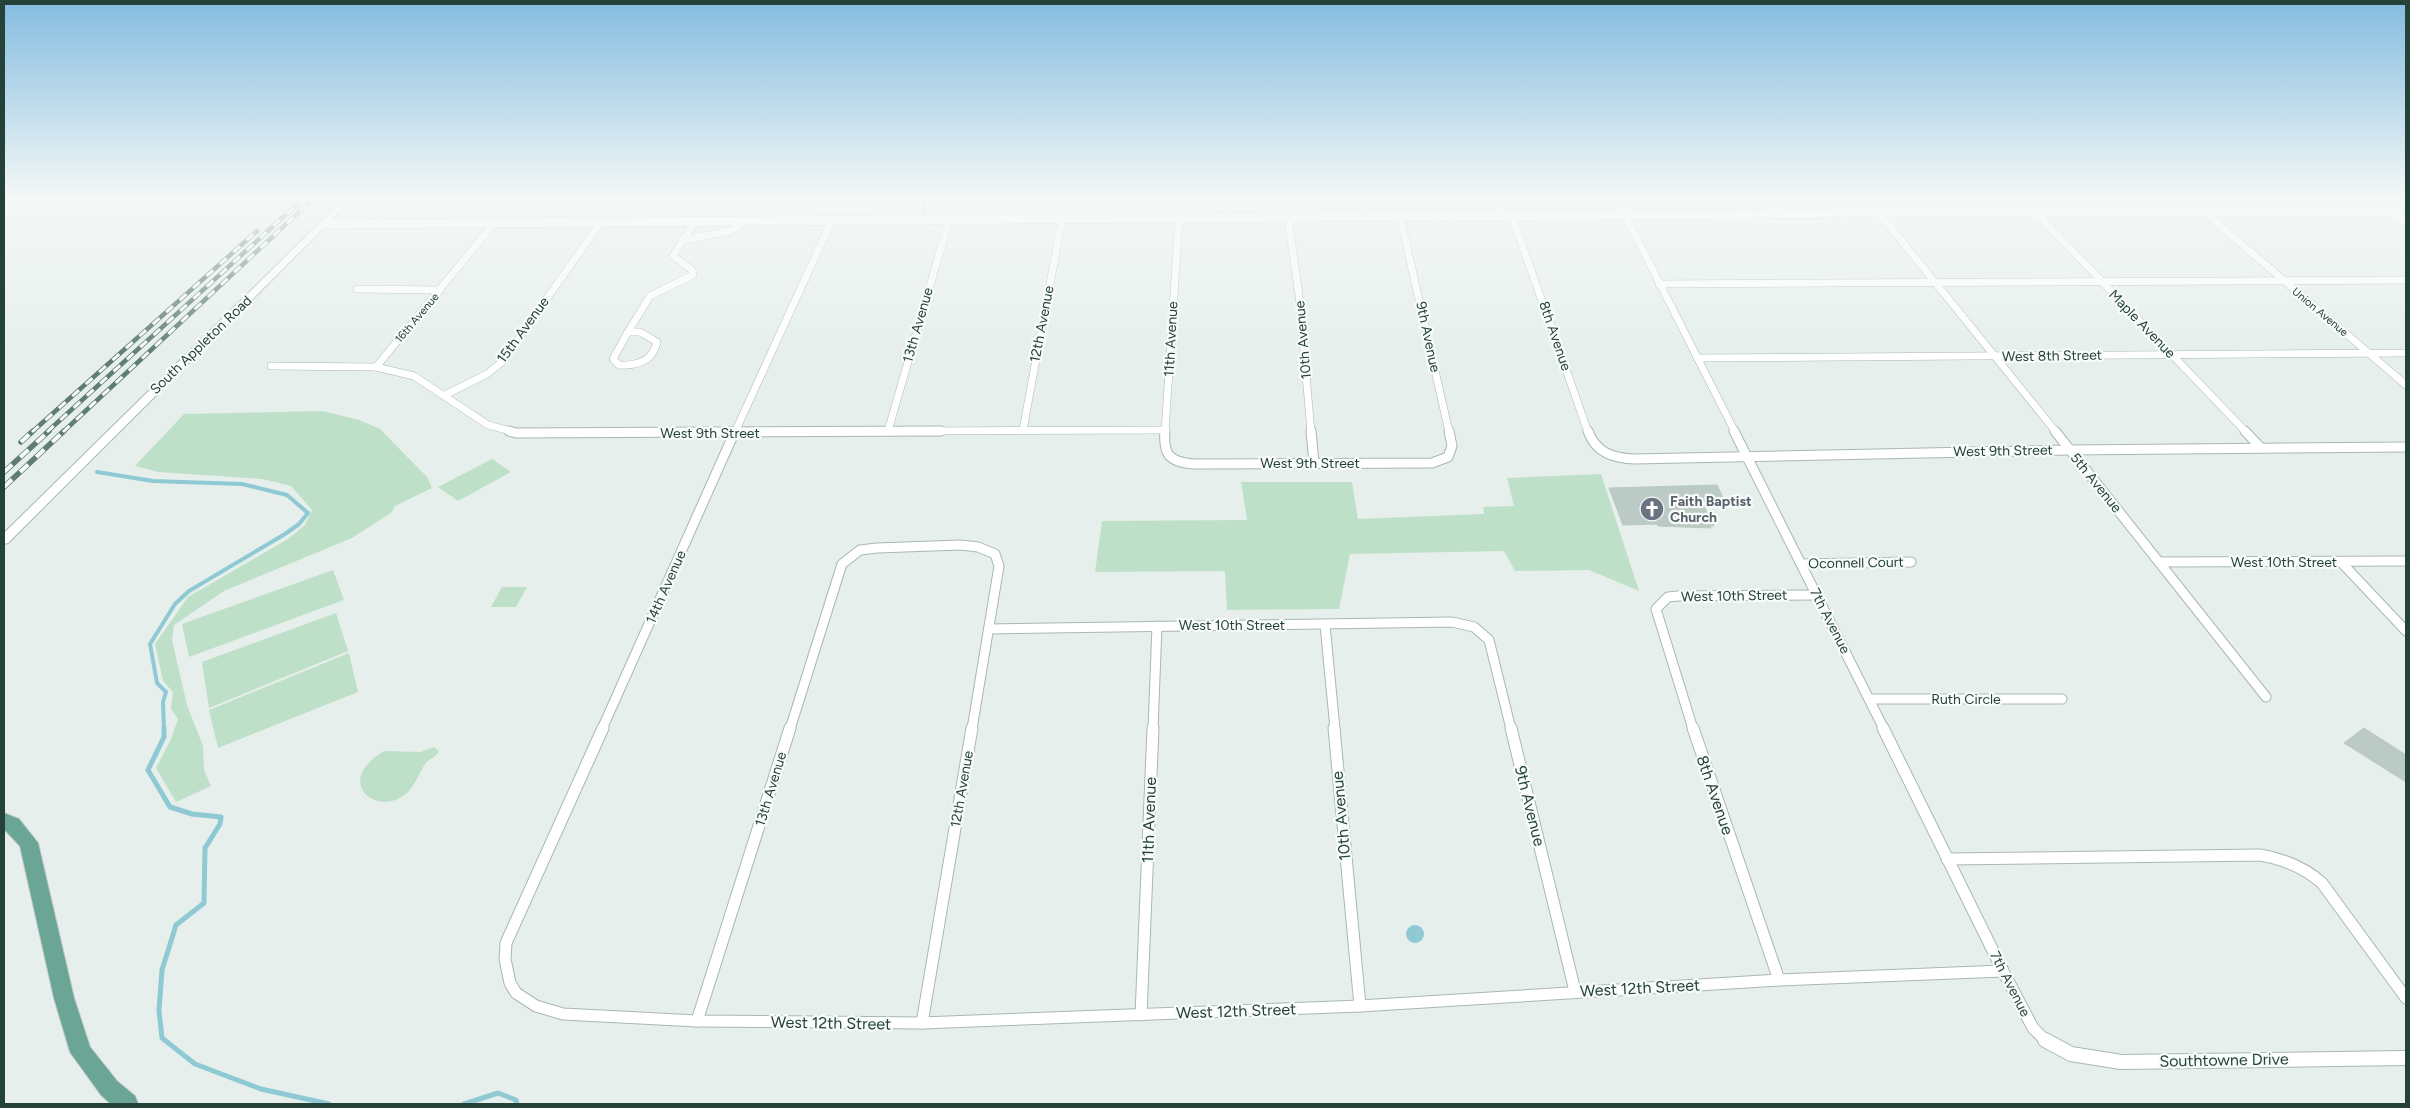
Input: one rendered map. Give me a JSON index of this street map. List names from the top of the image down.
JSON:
{
  "streets": {
    "main road": ["South Appleton Road"],
    "street": [
      "Union Avenue",
      "16th Avenue",
      "12th Avenue",
      "Maple Avenue",
      "13th Avenue",
      "15th Avenue",
      "8th Avenue",
      "9th Avenue",
      "11th Avenue",
      "10th Avenue",
      "West 8th Street",
      "West 9th Street",
      "5th Avenue",
      "West 10th Street",
      "Oconnell Court",
      "14th Avenue",
      "7th Avenue",
      "Ruth Circle",
      "West 12th Street",
      "Southtowne Drive"
    ]
  },
  "crossings": [
    ["Union Avenue", "West 8th Street"],
    ["16th Avenue", "West 9th Street"],
    ["12th Avenue", "13th Avenue"],
    ["12th Avenue", "West 9th Street"],
    ["12th Avenue", "West 10th Street"],
    ["12th Avenue", "West 12th Street"],
    ["Maple Avenue", "West 8th Street"],
    ["Maple Avenue", "West 9th Street"],
    ["13th Avenue", "West 9th Street"],
    ["13th Avenue", "West 12th Street"],
    ["15th Avenue", "West 9th Street"],
    ["8th Avenue", "West 9th Street"],
    ["8th Avenue", "West 10th Street"],
    ["8th Avenue", "West 12th Street"],
    ["9th Avenue", "West 9th Street"],
    ["9th Avenue", "West 10th Street"],
    ["9th Avenue", "West 12th Street"],
    ["11th Avenue", "West 9th Street"],
    ["11th Avenue", "West 10th Street"],
    ["11th Avenue", "West 12th Street"],
    ["10th Avenue", "West 9th Street"],
    ["10th Avenue", "West 10th Street"],
    ["10th Avenue", "West 12th Street"],
    ["West 8th Street", "5th Avenue"],
    ["West 8th Street", "7th Avenue"],
    ["West 9th Street", "5th Avenue"],
    ["West 9th Street", "14th Avenue"],
    ["West 9th Street", "7th Avenue"],
    ["5th Avenue", "West 10th Street"],
    ["West 10th Street", "7th Avenue"],
    ["Oconnell Court", "7th Avenue"],
    ["14th Avenue", "West 12th Street"],
    ["7th Avenue", "Ruth Circle"],
    ["7th Avenue", "West 12th Street"],
    ["7th Avenue", "Southtowne Drive"]
  ],
  "places": {
    "church": ["Faith Baptist Church"]
  }
}
